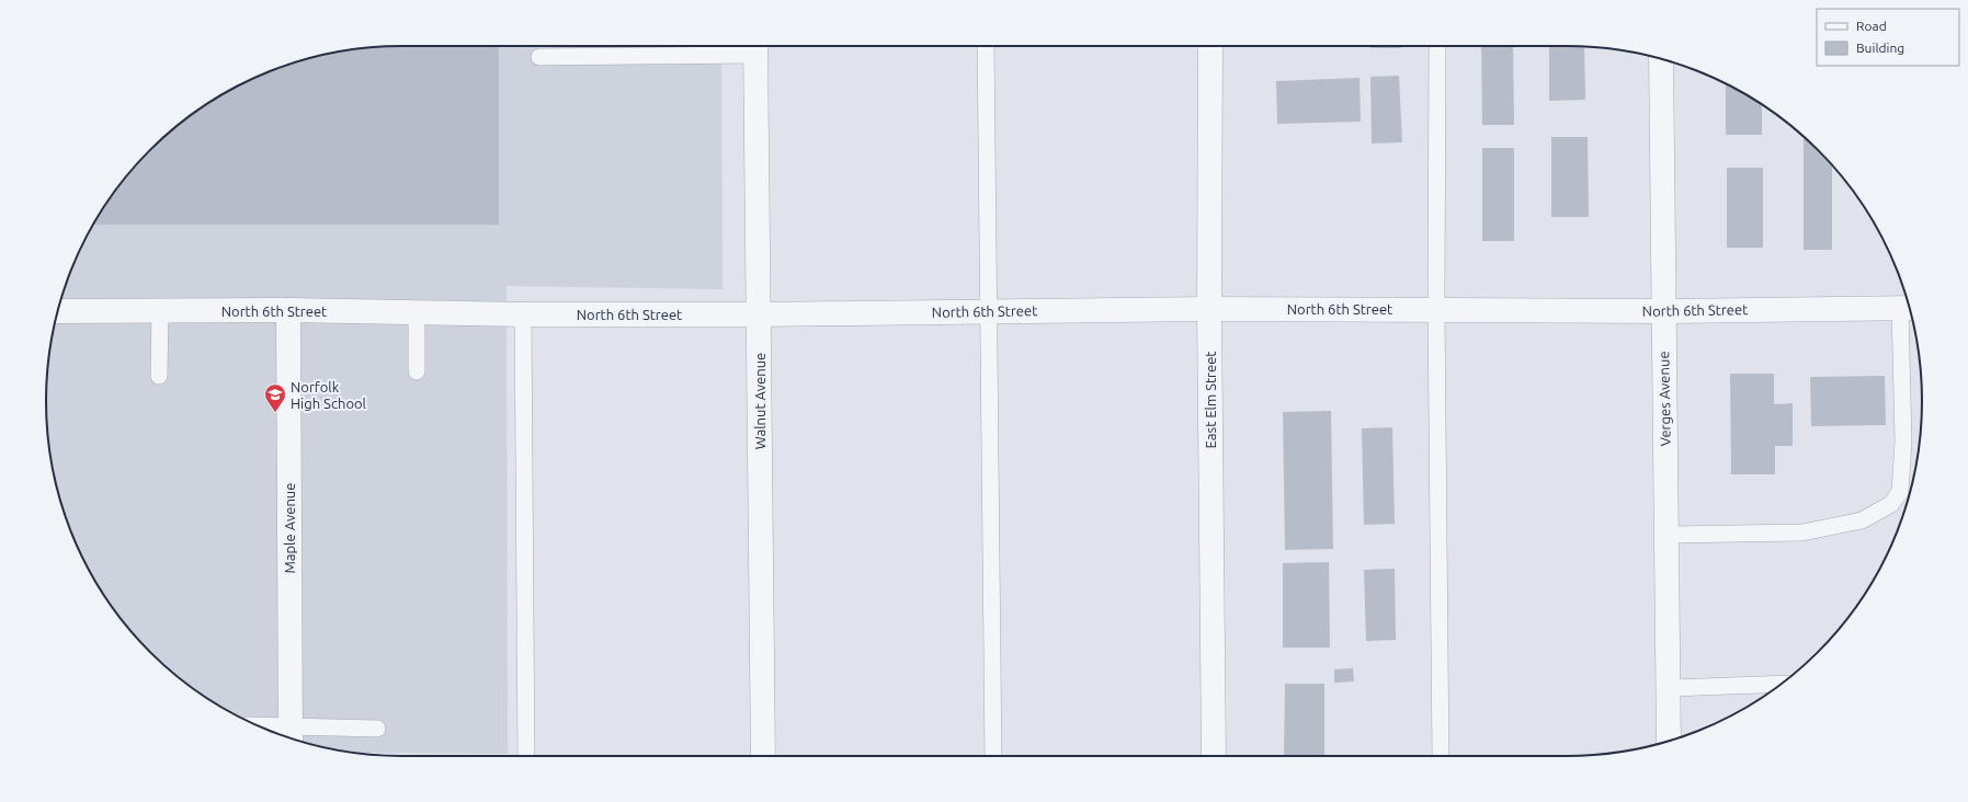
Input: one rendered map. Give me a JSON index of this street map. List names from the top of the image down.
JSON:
{
  "streets": {
    "street": [
      "North 6th Street",
      "Verges Avenue",
      "East Elm Street",
      "Walnut Avenue",
      "Maple Avenue"
    ]
  },
  "crossings": [
    ["North 6th Street", "Verges Avenue"],
    ["North 6th Street", "East Elm Street"],
    ["North 6th Street", "Walnut Avenue"],
    ["North 6th Street", "Maple Avenue"]
  ],
  "places": {
    "school or university": ["Norfolk High School"]
  },
  "legend": ["Road", "Building"]
}
